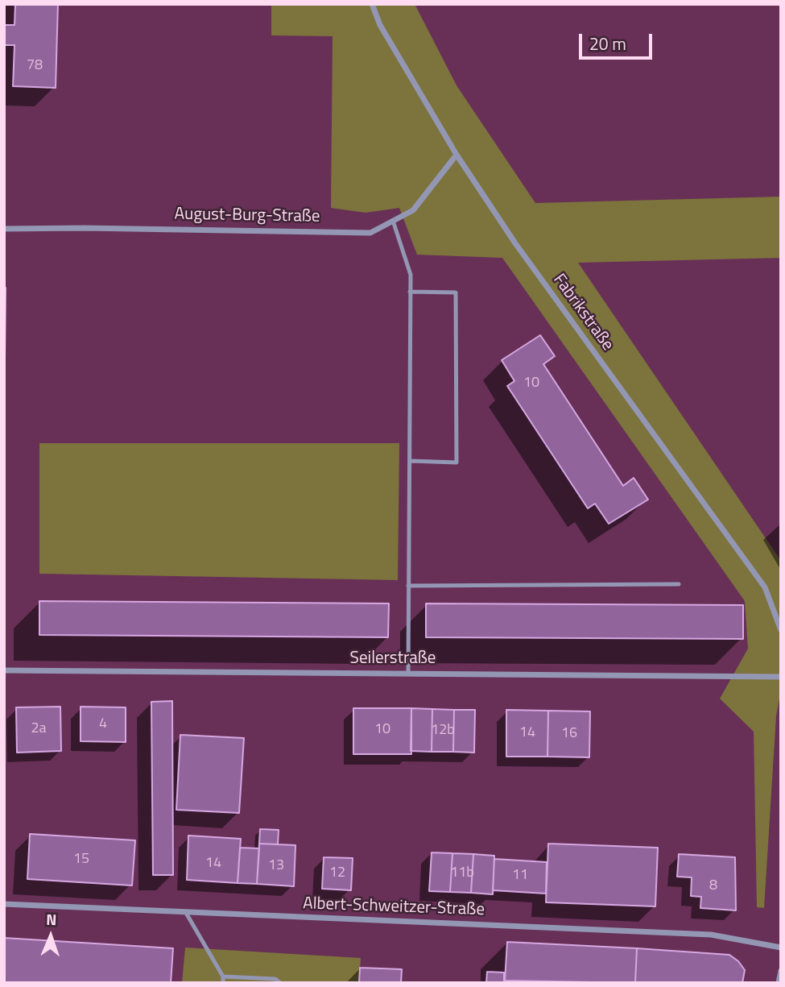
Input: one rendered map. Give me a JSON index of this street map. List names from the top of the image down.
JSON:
{
  "streets": {
    "street": [
      "August-Burg-Straße",
      "Fabrikstraße",
      "Seilerstraße",
      "Albert-Schweitzer-Straße"
    ]
  },
  "crossings": [
    ["August-Burg-Straße", "Fabrikstraße"]
  ],
  "house_numbers": [
    "78",
    "10",
    "4",
    "2a",
    "10",
    "12b",
    "14",
    "16",
    "15",
    "14",
    "13",
    "12",
    "11b",
    "11",
    "8"
  ],
  "scale_bar": "20 m",
  "north": "top"
}
